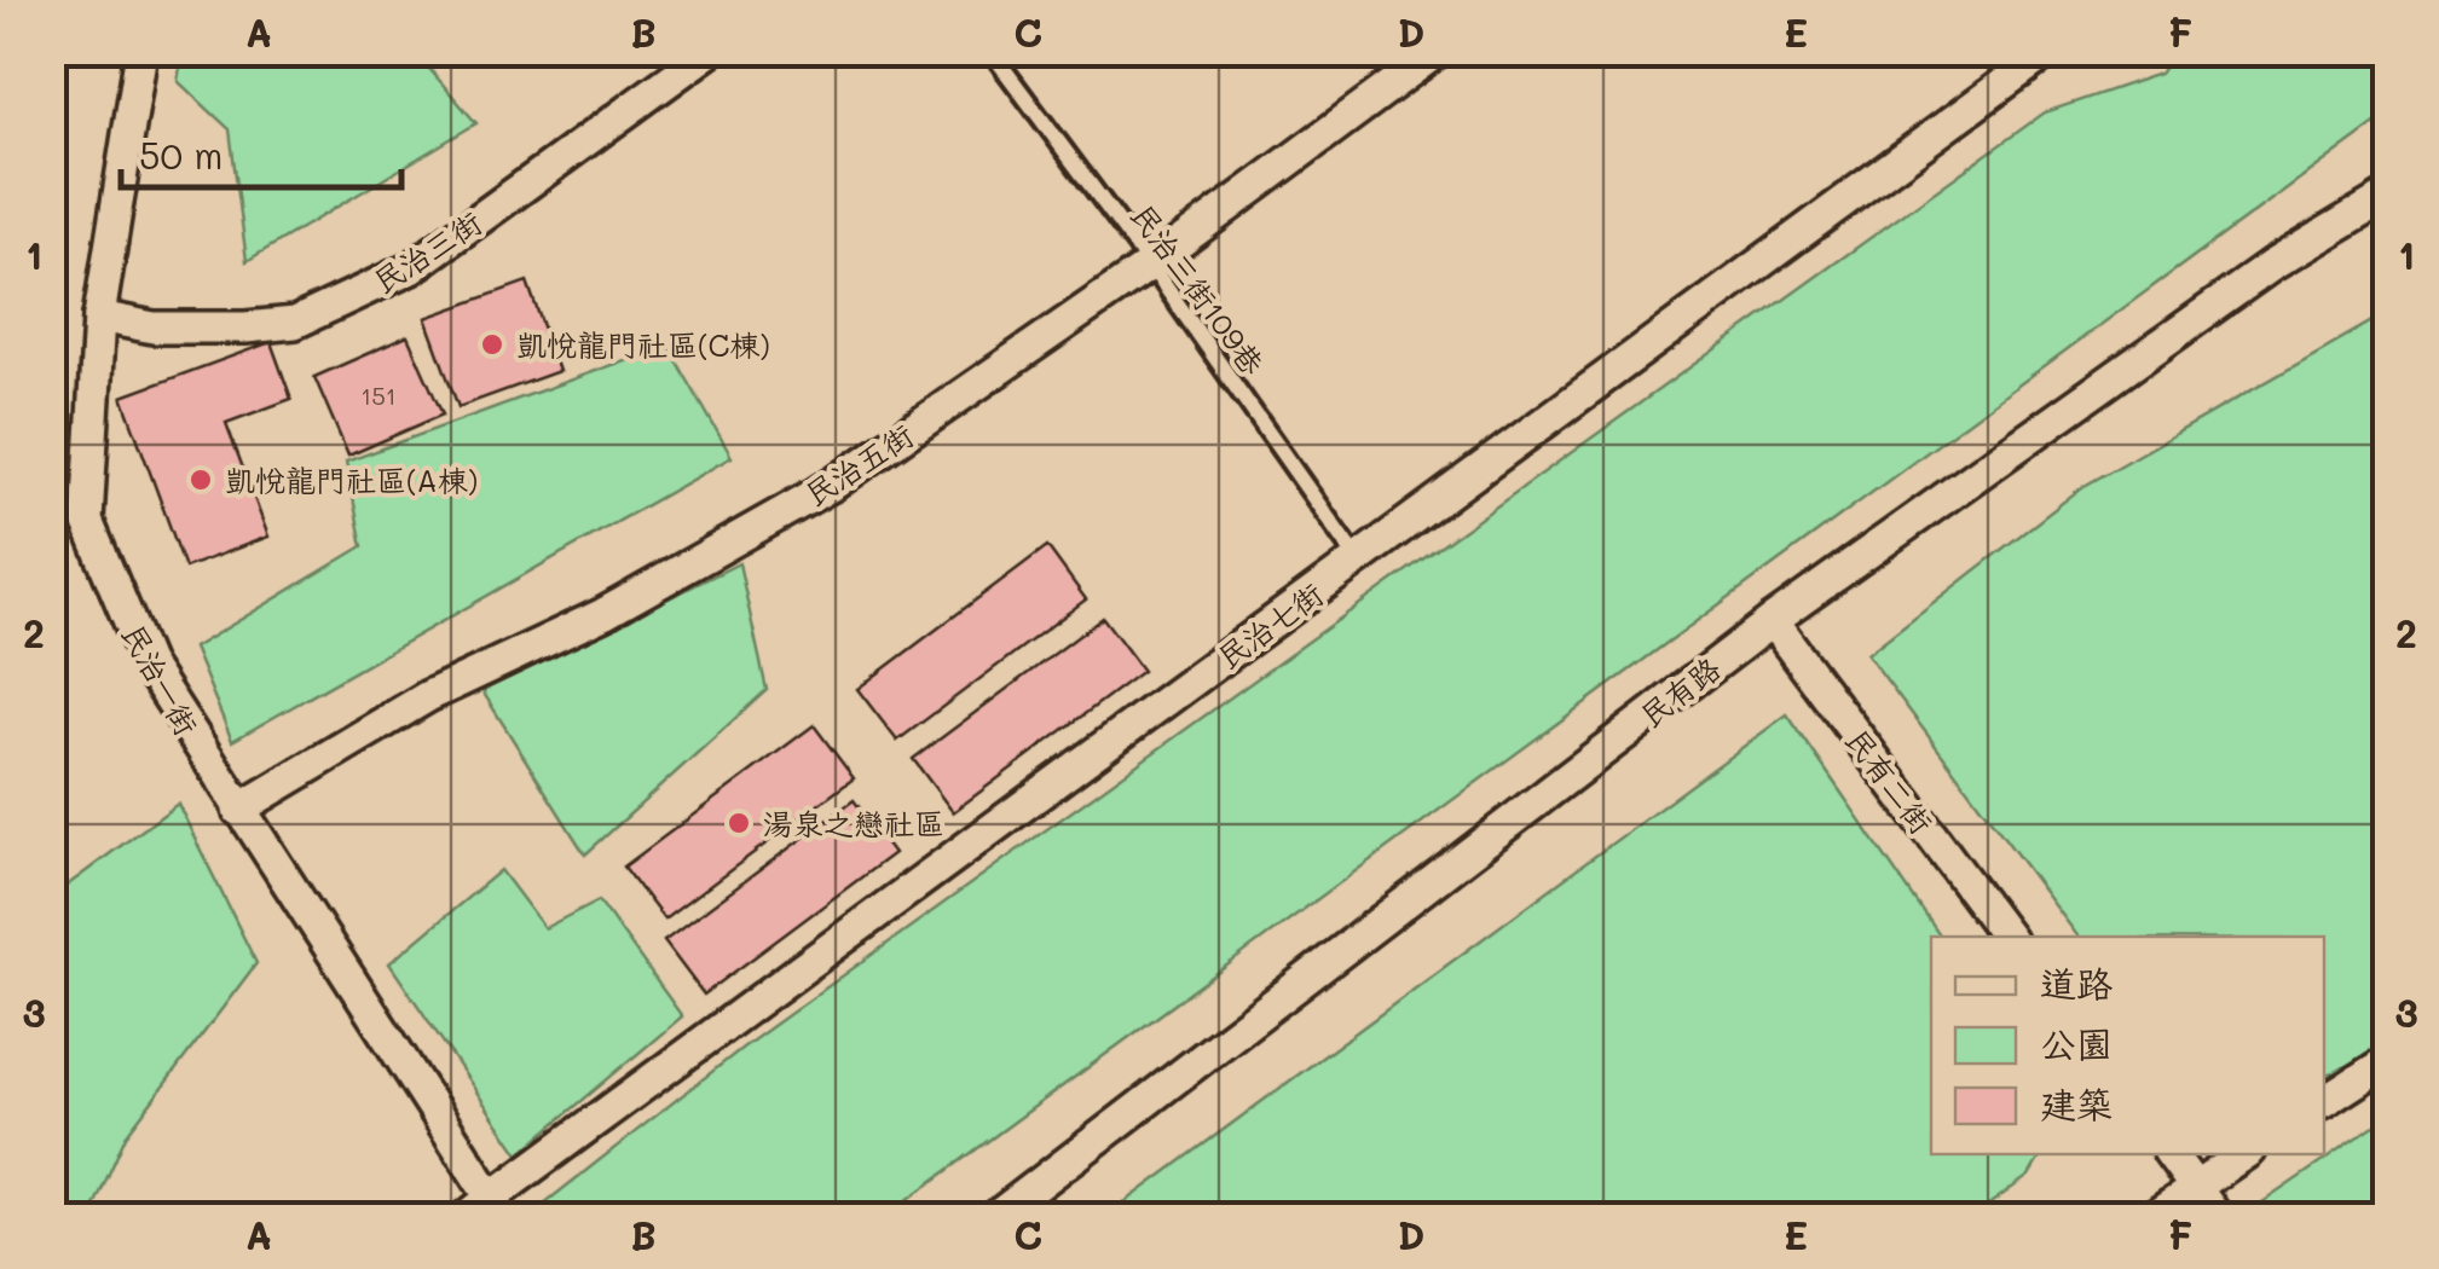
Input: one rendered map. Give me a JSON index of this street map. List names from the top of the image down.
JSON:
{
  "streets": {
    "street": [
      "民治三街",
      "民治五街",
      "民治七街",
      "民治一街",
      "民有路",
      "民有二街"
    ],
    "lane": ["民治三街109巷"]
  },
  "crossings": [
    ["民治三街", "民治一街"],
    ["民治三街109巷", "民治五街"],
    ["民治三街109巷", "民治七街"],
    ["民治五街", "民治一街"],
    ["民治七街", "民治一街"],
    ["民有路", "民有二街"]
  ],
  "places": ["凱悅龍門社區(C棟)", "凱悅龍門社區(A棟)", "湯泉之戀社區"],
  "house_numbers": ["151"],
  "legend": ["道路", "公園", "建築"],
  "scale_bar": "50 m",
  "grid": {
    "columns": [
      "A",
      "B",
      "C",
      "D",
      "E",
      "F"
    ],
    "rows": ["1", "2", "3"]
  }
}
